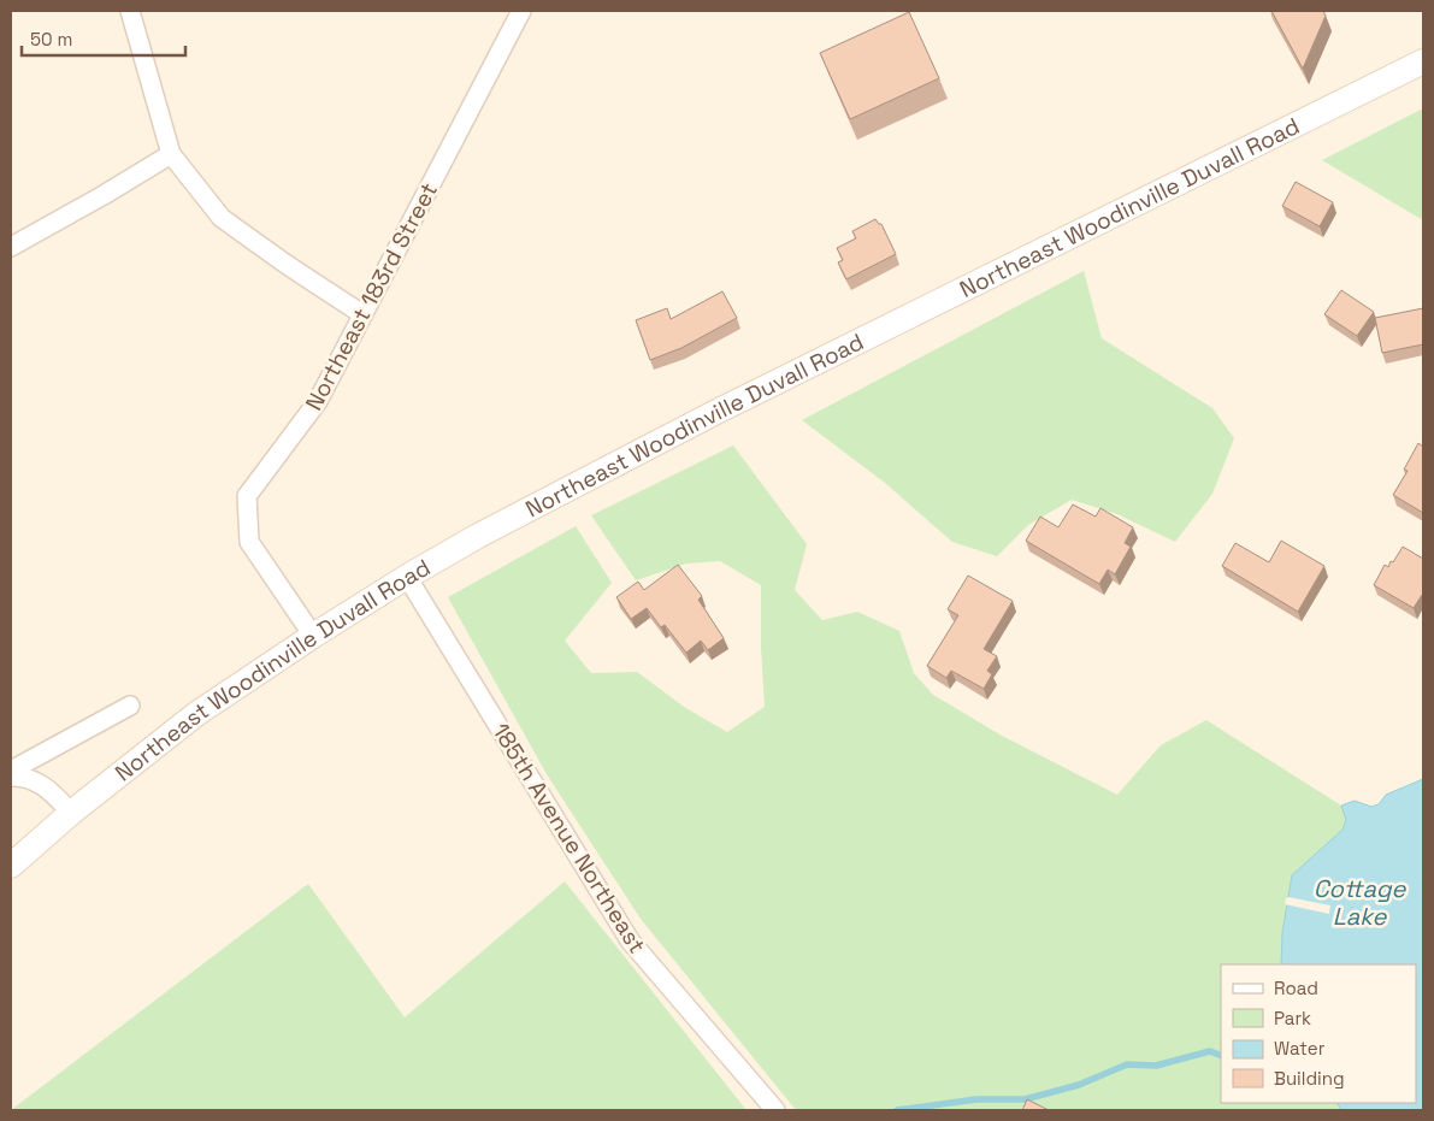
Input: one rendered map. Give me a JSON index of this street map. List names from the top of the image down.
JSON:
{
  "streets": {
    "main road": ["Northeast Woodinville Duvall Road"],
    "street": ["Northeast 183rd Street", "185th Avenue Northeast"]
  },
  "crossings": [
    ["Northeast Woodinville Duvall Road", "Northeast 183rd Street"],
    ["Northeast Woodinville Duvall Road", "185th Avenue Northeast"]
  ],
  "water": ["Cottage Lake"],
  "legend": [
    "Road",
    "Park",
    "Water",
    "Building"
  ],
  "scale_bar": "50 m"
}
